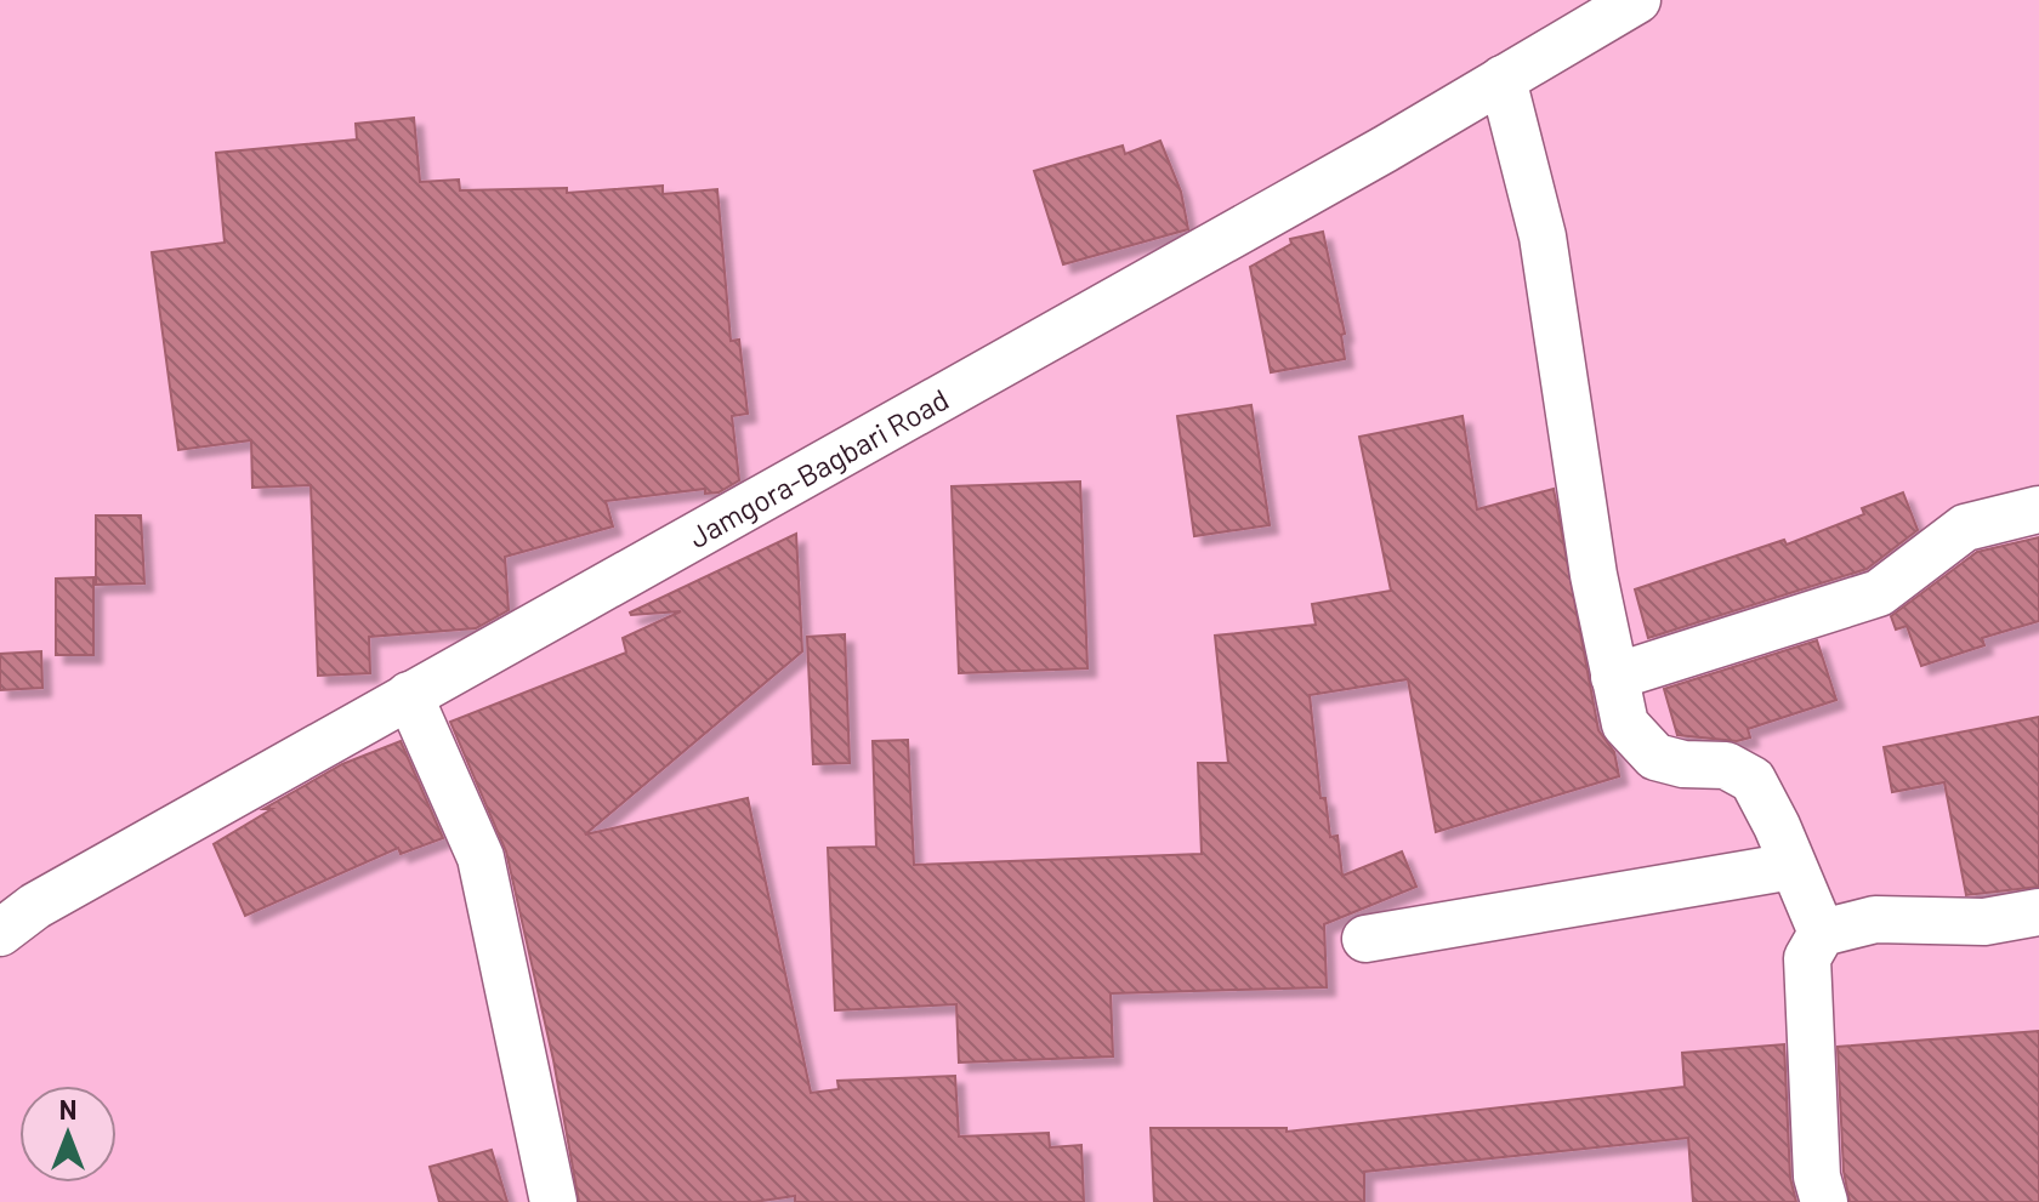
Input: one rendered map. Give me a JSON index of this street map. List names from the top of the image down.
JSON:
{
  "streets": {
    "street": ["Jamgora-Bagbari Road"]
  },
  "north": "top"
}
